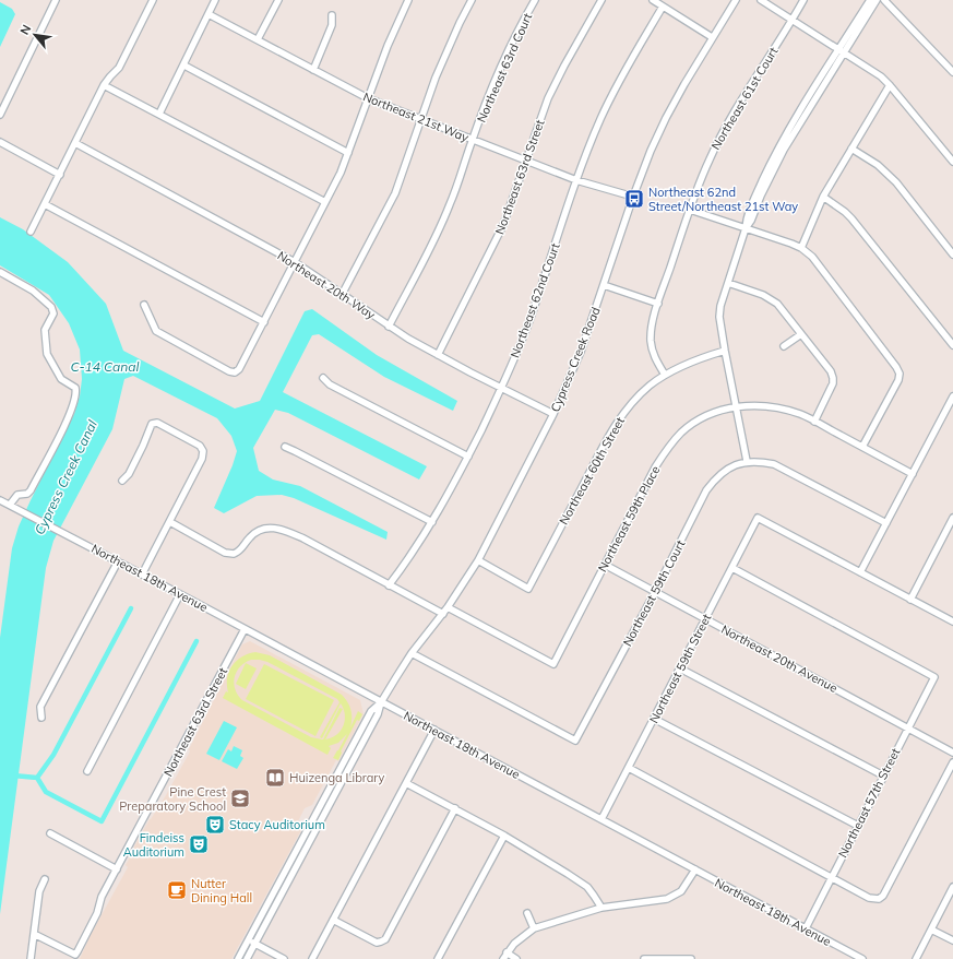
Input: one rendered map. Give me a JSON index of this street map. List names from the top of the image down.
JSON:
{
  "streets": {
    "street": [
      "Northeast 63rd Court",
      "Northeast 61st Court",
      "Northeast 21st Way",
      "Northeast 63rd Street",
      "Northeast 20th Way",
      "Northeast 62nd Court",
      "Cypress Creek Road",
      "Northeast 60th Street",
      "Northeast 59th Place",
      "Northeast 18th Avenue",
      "Northeast 59th Court",
      "Northeast 20th Avenue",
      "Northeast 59th Street",
      "Northeast 57th Street"
    ]
  },
  "crossings": [
    ["Northeast 63rd Court", "Northeast 21st Way"],
    ["Northeast 63rd Court", "Northeast 20th Way"],
    ["Northeast 61st Court", "Northeast 60th Street"],
    ["Northeast 21st Way", "Northeast 63rd Street"],
    ["Northeast 21st Way", "Northeast 62nd Court"],
    ["Northeast 21st Way", "Cypress Creek Road"],
    ["Northeast 63rd Street", "Northeast 20th Way"],
    ["Northeast 63rd Street", "Northeast 18th Avenue"],
    ["Northeast 20th Way", "Northeast 62nd Court"],
    ["Northeast 20th Way", "Cypress Creek Road"],
    ["Cypress Creek Road", "Northeast 60th Street"],
    ["Cypress Creek Road", "Northeast 59th Place"],
    ["Cypress Creek Road", "Northeast 18th Avenue"],
    ["Cypress Creek Road", "Northeast 59th Court"],
    ["Northeast 59th Place", "Northeast 20th Avenue"],
    ["Northeast 18th Avenue", "Northeast 59th Street"],
    ["Northeast 18th Avenue", "Northeast 57th Street"],
    ["Northeast 59th Court", "Northeast 20th Avenue"],
    ["Northeast 20th Avenue", "Northeast 59th Street"],
    ["Northeast 20th Avenue", "Northeast 57th Street"],
    ["Northeast 59th Street", "Northeast 57th Street"]
  ],
  "water": ["C-14 Canal", "Cypress Creek Canal"],
  "places": {
    "bus stop": ["Northeast 62nd Street/Northeast 21st Way"],
    "library": ["Huizenga Library"],
    "school or university": ["Pine Crest Preparatory School"],
    "theatre": ["Stacy Auditorium", "Findeiss Auditorium"],
    "cafe": ["Nutter Dining Hall"]
  },
  "north": "top left"
}
